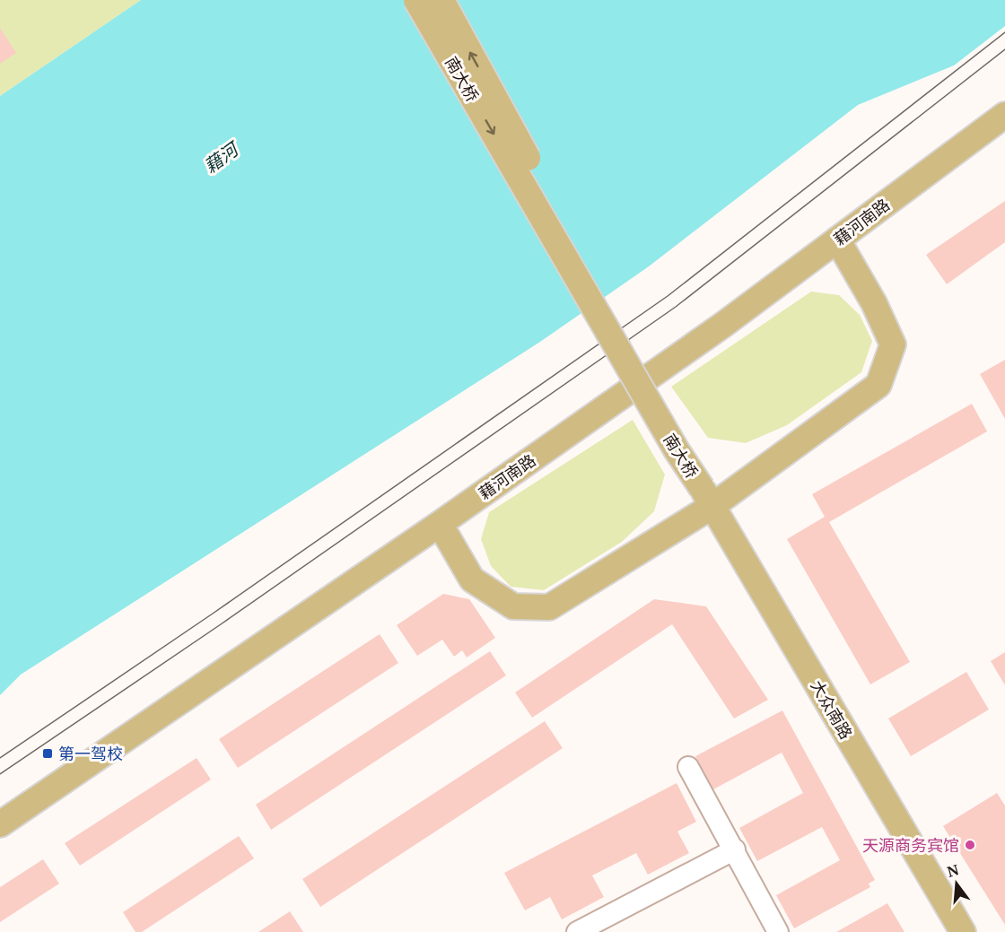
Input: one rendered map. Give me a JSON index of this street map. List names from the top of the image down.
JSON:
{
  "streets": {
    "main road": ["南大桥", "藉河南路", "大众南路"]
  },
  "crossings": [
    ["南大桥", "大众南路"]
  ],
  "water": ["藉河"],
  "places": {
    "transit": ["第一驾校"],
    "other": ["天源商务宾馆"]
  },
  "north": "top"
}
